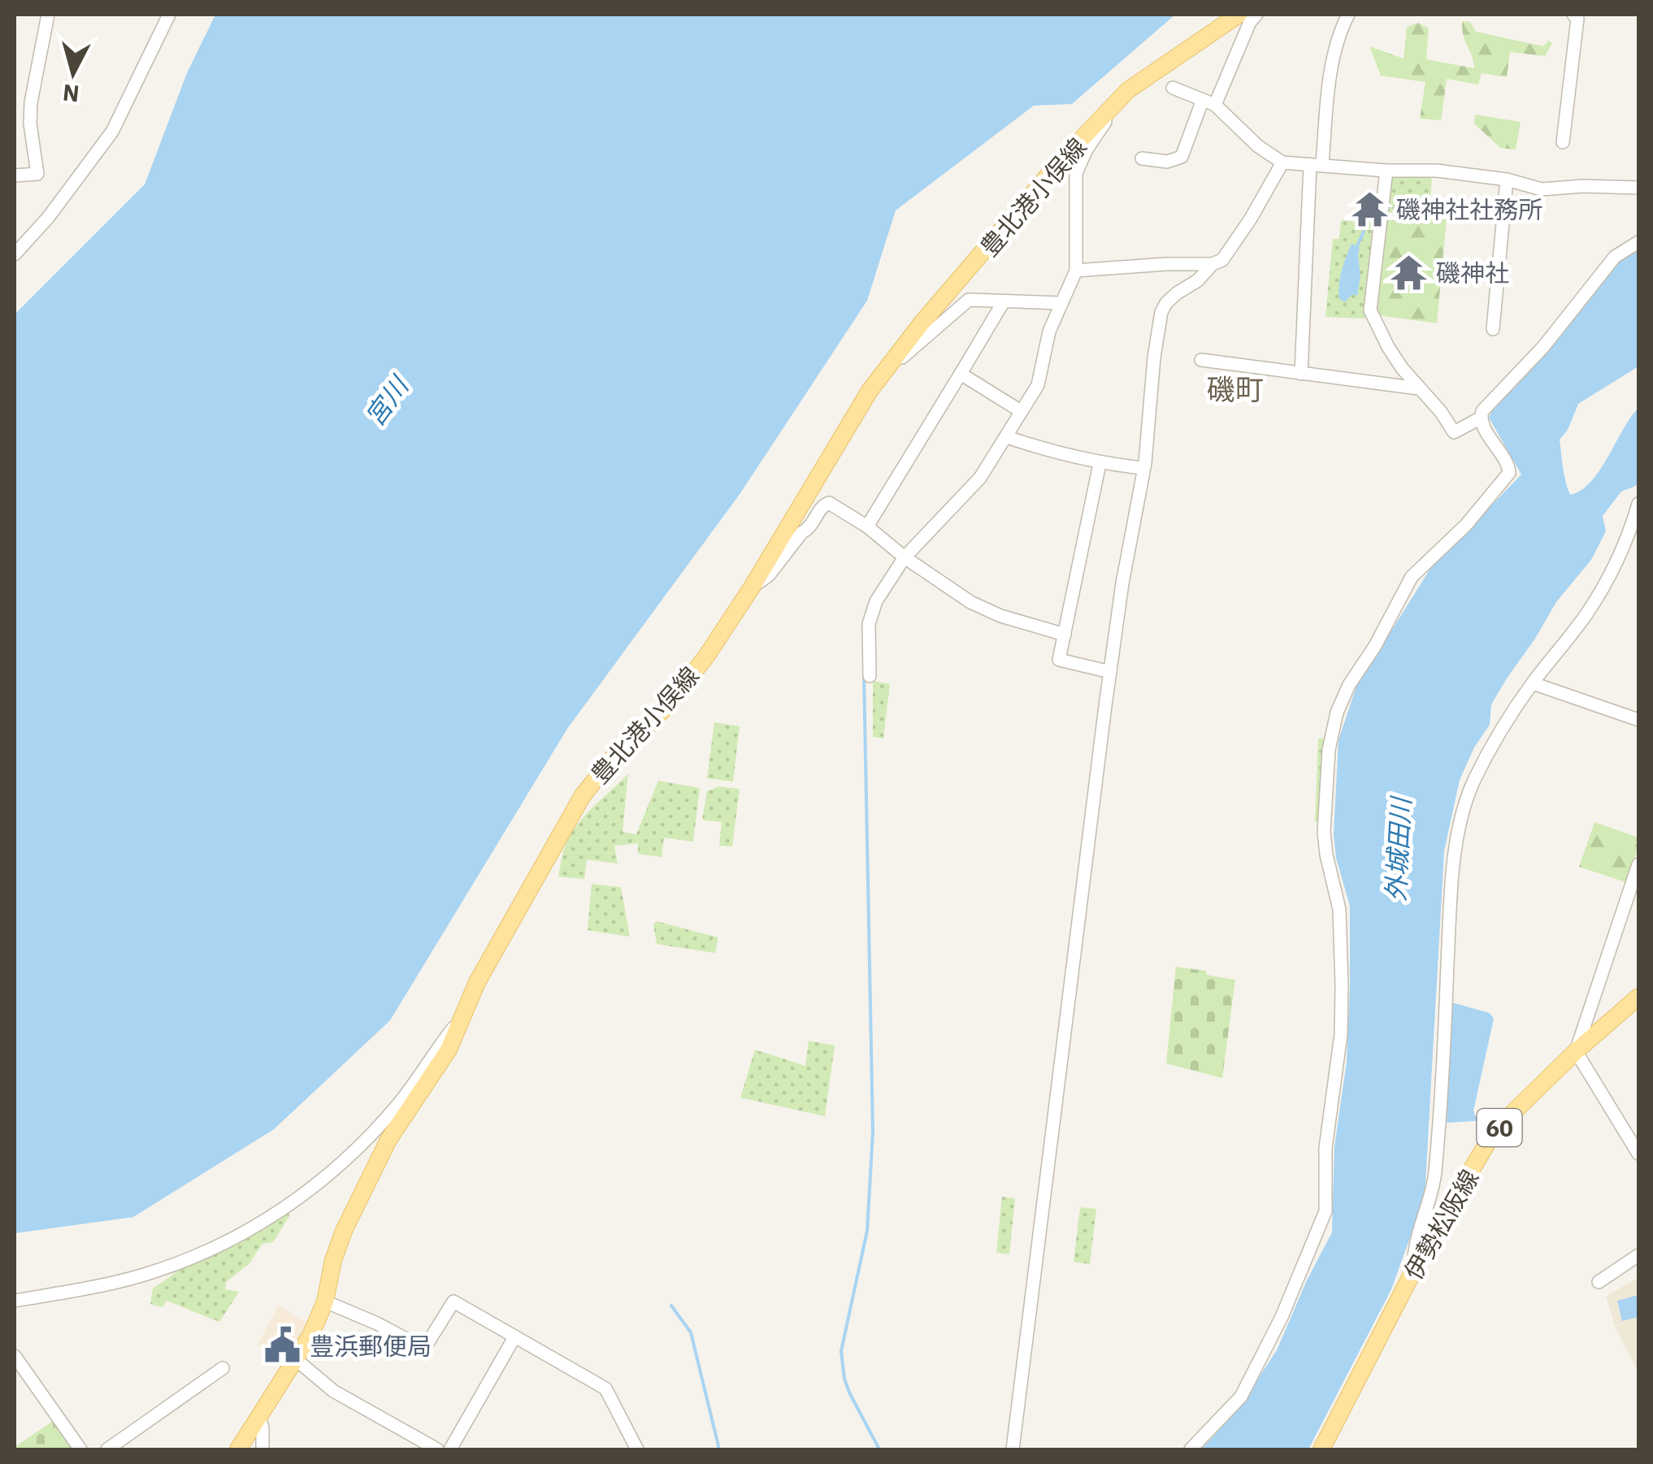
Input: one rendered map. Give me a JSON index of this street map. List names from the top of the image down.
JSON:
{
  "streets": {
    "main road": ["豊北港小俣線", "60", "伊勢松阪線"]
  },
  "districts": ["磯町"],
  "water": ["宮川", "外城田川"],
  "places": {
    "temple": ["磯神社社務所", "磯神社"],
    "public building": ["豊浜郵便局"]
  },
  "north": "bottom"
}
